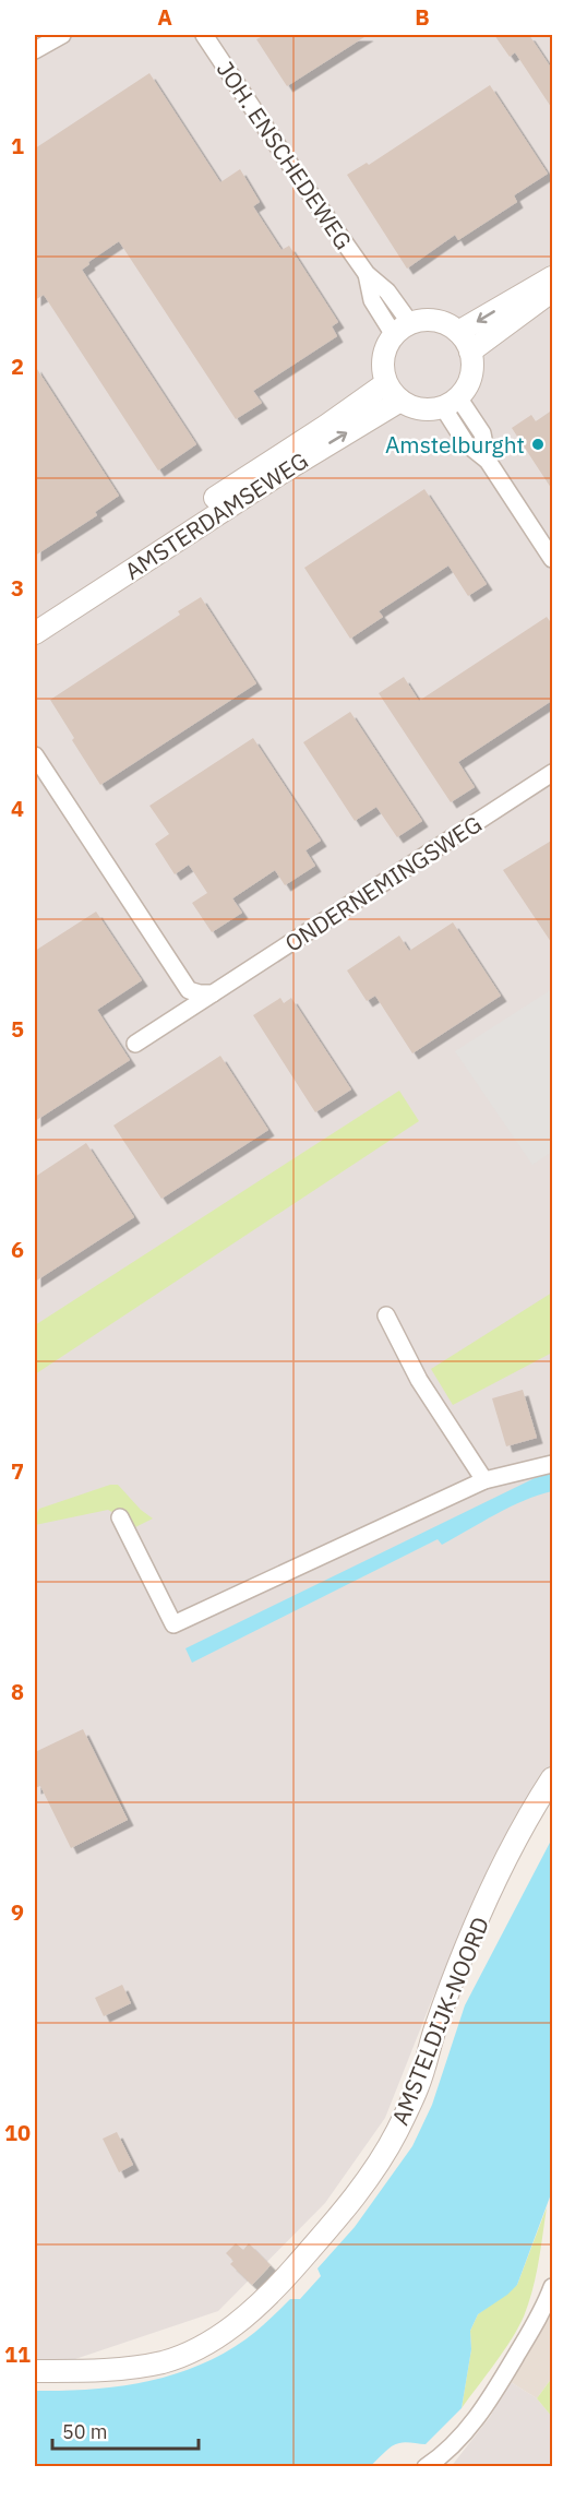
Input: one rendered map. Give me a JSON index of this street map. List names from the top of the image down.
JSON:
{
  "streets": {
    "street": [
      "JOH. ENSCHEDEWEG",
      "AMSTERDAMSEWEG",
      "ONDERNEMINGSWEG",
      "AMSTELDIJK-NOORD"
    ]
  },
  "crossings": [
    ["JOH. ENSCHEDEWEG", "AMSTERDAMSEWEG"]
  ],
  "places": ["Amstelburght"],
  "scale_bar": "50 m",
  "grid": {
    "columns": ["A", "B"],
    "rows": [
      "1",
      "2",
      "3",
      "4",
      "5",
      "6",
      "7",
      "8",
      "9",
      "10",
      "11"
    ]
  }
}
